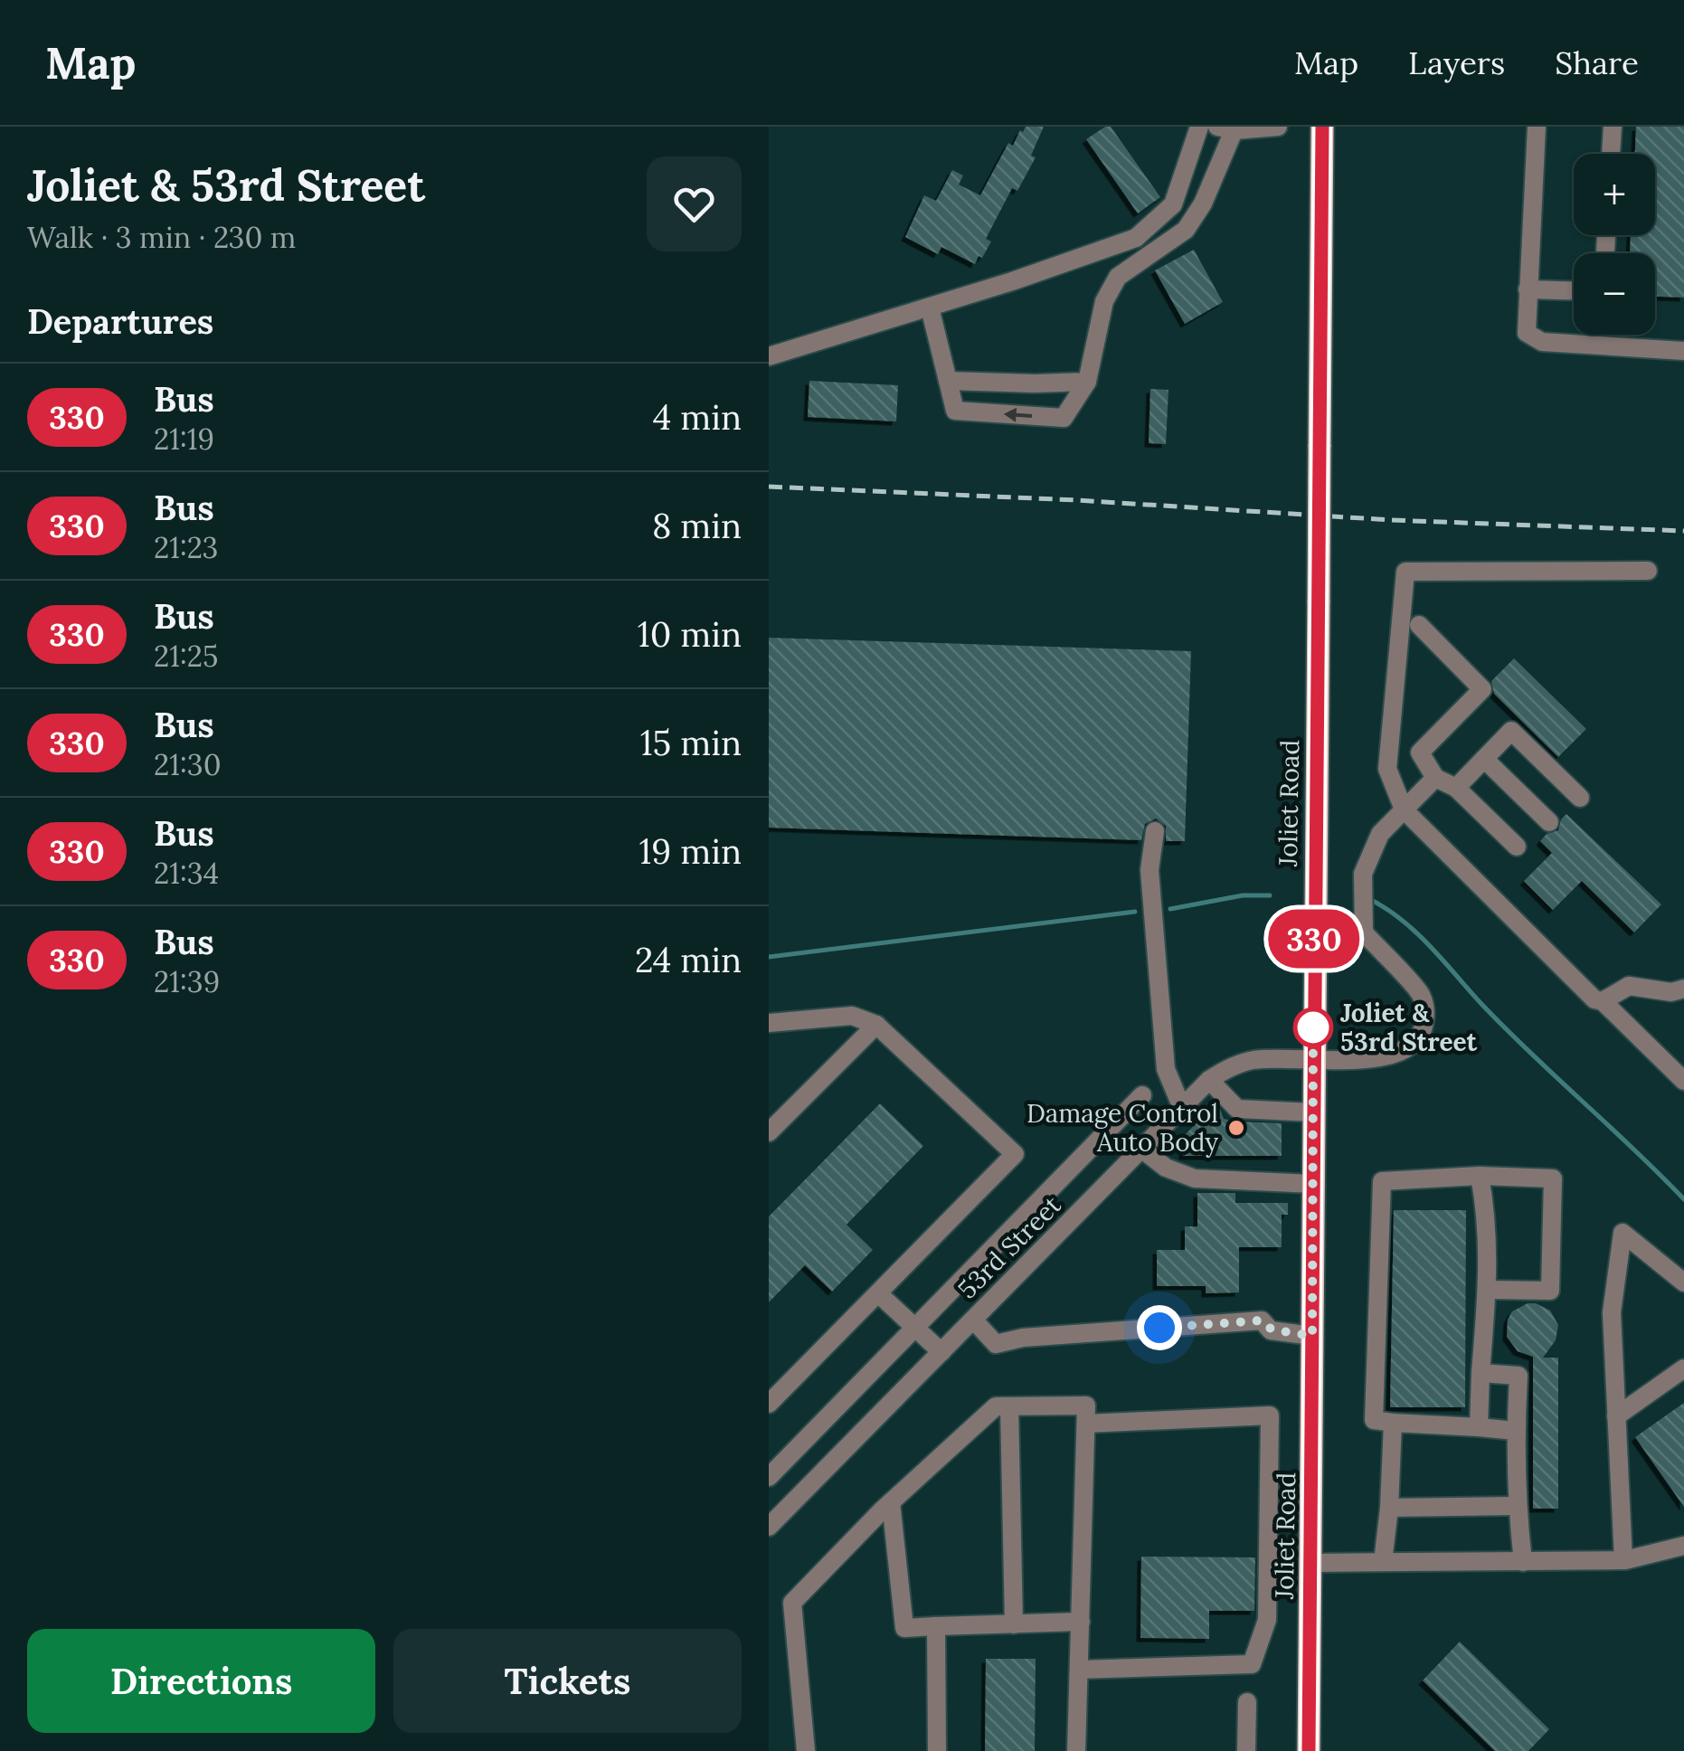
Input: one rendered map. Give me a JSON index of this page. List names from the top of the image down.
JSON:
{
  "streets": {
    "main road": ["Joliet Road"],
    "street": ["53rd Street"]
  },
  "crossings": [
    ["Joliet Road", "53rd Street"]
  ],
  "places": ["Joliet & 53rd Street", "Damage Control Auto Body"],
  "lines": ["bus line 330"],
  "page": {
    "header": "Map",
    "nav": ["Map", "Layers", "Share"],
    "heading": [
      ["Joliet & 53rd Street", "Walk · 3 min · 230 m"],
      "Departures"
    ],
    "on_map": "330",
    "map_buttons": ["+", "−"],
    "list": [
      {
        "mark": "330",
        "name": "Bus",
        "note": "21:19",
        "value": "4 min"
      },
      {
        "mark": "330",
        "name": "Bus",
        "note": "21:23",
        "value": "8 min"
      },
      {
        "mark": "330",
        "name": "Bus",
        "note": "21:25",
        "value": "10 min"
      },
      {
        "mark": "330",
        "name": "Bus",
        "note": "21:30",
        "value": "15 min"
      },
      {
        "mark": "330",
        "name": "Bus",
        "note": "21:34",
        "value": "19 min"
      },
      {
        "mark": "330",
        "name": "Bus",
        "note": "21:39",
        "value": "24 min"
      }
    ],
    "buttons": ["Directions", "Tickets"]
  }
}
